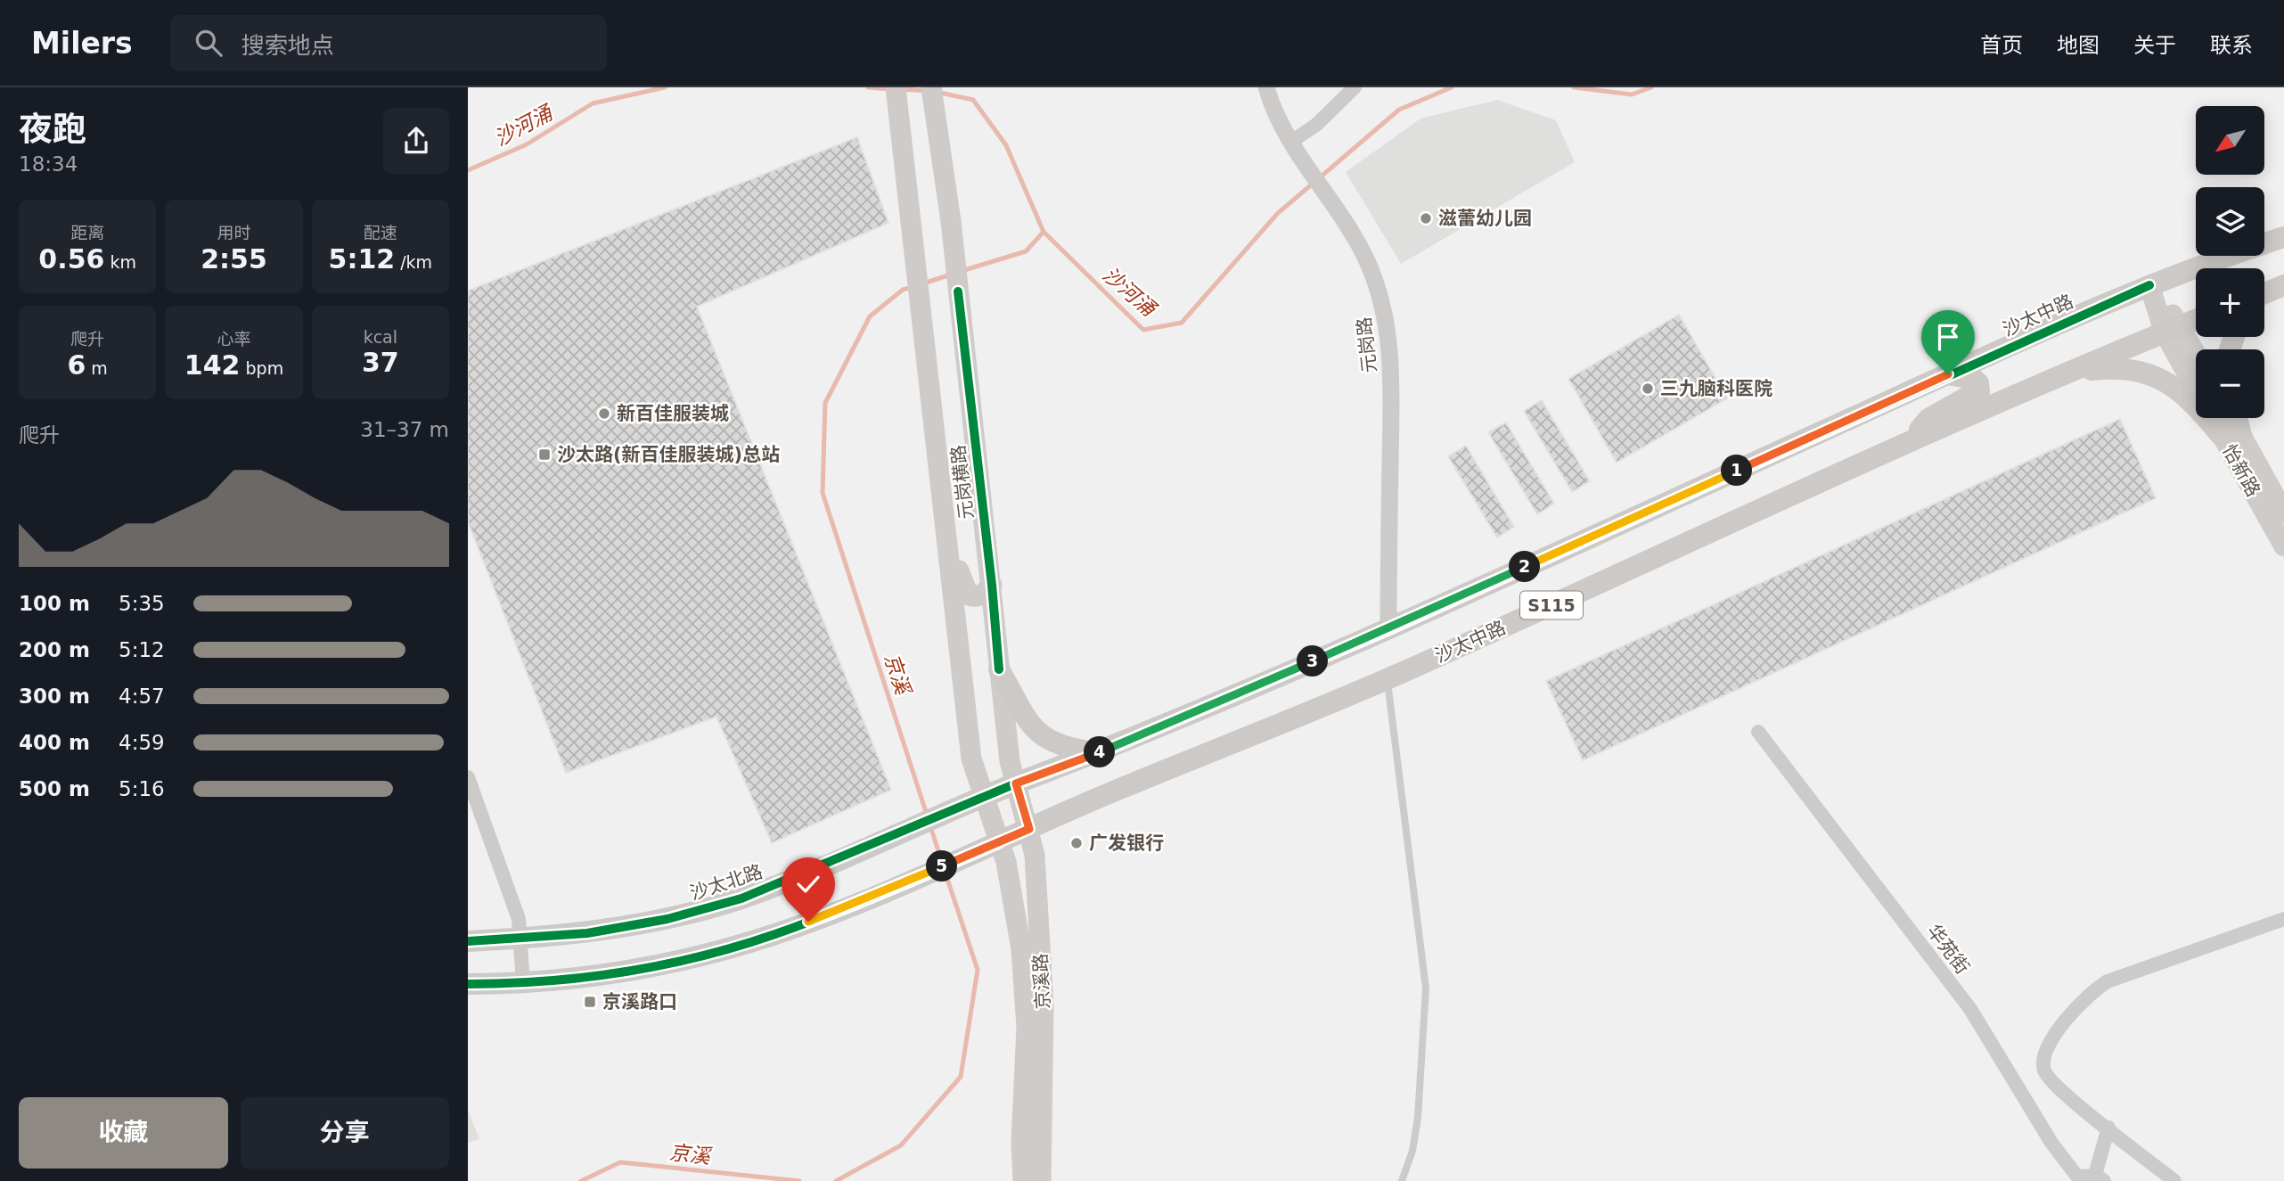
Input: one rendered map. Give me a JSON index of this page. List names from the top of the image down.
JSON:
{
  "streets": {
    "main road": [
      "沙太中路",
      "怡新路",
      "元岗横路",
      "S115",
      "沙太北路",
      "京溪路"
    ],
    "street": ["元岗路", "华苑街"]
  },
  "crossings": [
    ["沙太中路", "元岗路"],
    ["沙太中路", "怡新路"],
    ["沙太中路", "元岗横路"],
    ["沙太中路", "S115"],
    ["沙太中路", "沙太北路"],
    ["沙太中路", "京溪路"],
    ["怡新路", "S115"],
    ["元岗横路", "沙太北路"],
    ["元岗横路", "京溪路"],
    ["S115", "京溪路"],
    ["沙太北路", "京溪路"]
  ],
  "water": ["沙河涌", "京溪"],
  "places": {
    "other": [
      "滋蕾幼儿园",
      "三九脑科医院",
      "新百佳服装城",
      "广发银行"
    ],
    "transit": ["沙太路(新百佳服装城)总站", "京溪路口"]
  },
  "north": "bottom left",
  "page": {
    "header": "Milers",
    "search": "搜索地点",
    "nav": [
      "首页",
      "地图",
      "关于",
      "联系"
    ],
    "heading": ["夜跑", "18:34"],
    "map_buttons": ["+", "−"],
    "stats": [
      ["距离", "0.56 km"],
      ["用时", "2:55"],
      ["配速", "5:12 /km"],
      ["爬升", "6 m"],
      ["心率", "142 bpm"],
      ["kcal", "37"]
    ],
    "chart": ["爬升", "31–37 m"],
    "pins": [
      "1",
      "2",
      "3",
      "4",
      "5"
    ],
    "list": [
      {
        "name": "100 m",
        "note": "5:35"
      },
      {
        "name": "200 m",
        "note": "5:12"
      },
      {
        "name": "300 m",
        "note": "4:57"
      },
      {
        "name": "400 m",
        "note": "4:59"
      },
      {
        "name": "500 m",
        "note": "5:16"
      }
    ],
    "buttons": ["收藏", "分享"]
  }
}
